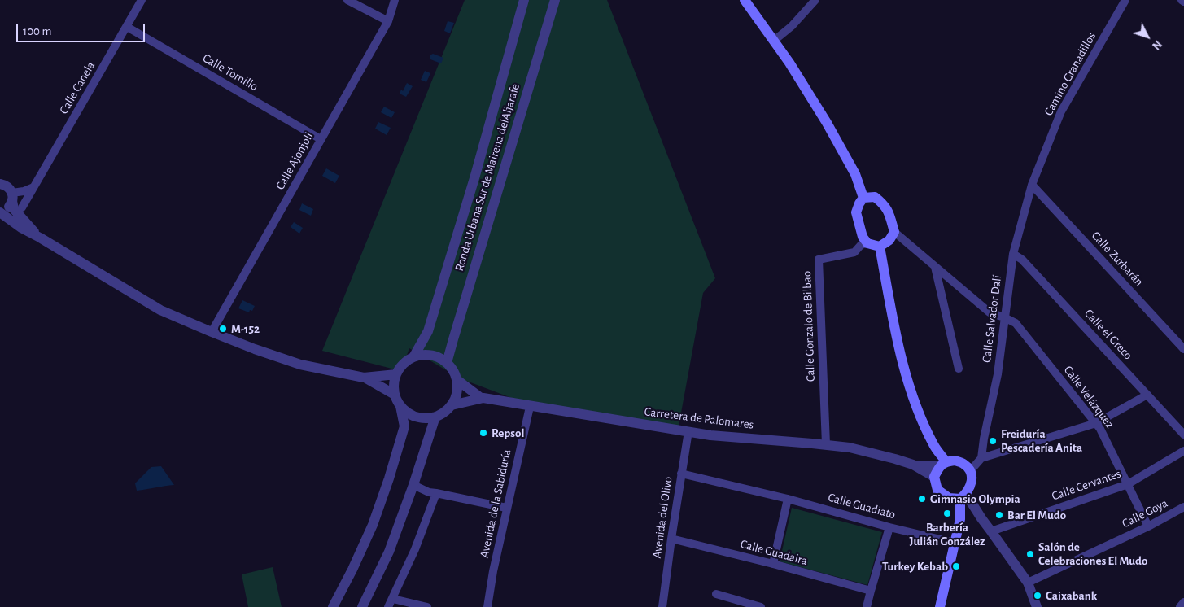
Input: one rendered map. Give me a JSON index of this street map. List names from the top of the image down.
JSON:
{
  "streets": {
    "street": [
      "Calle Tomillo",
      "Camino Granadillos",
      "Calle Canela",
      "Calle Ajonjoli",
      "Ronda Urbana Sur de Mairena delAljarafe",
      "Calle Zurbarán",
      "Calle Salvador Dalí",
      "Calle Gonzalo de Bilbao",
      "Calle el Greco",
      "Calle Velázquez",
      "Carretera de Palomares",
      "Calle Cervantes",
      "Avenida de la Sabiduría",
      "Calle Guadiato",
      "Calle Goya",
      "Avenida del Olivo",
      "Calle Guadaira"
    ]
  },
  "crossings": [
    ["Calle Tomillo", "Calle Canela"],
    ["Calle Tomillo", "Calle Ajonjoli"],
    ["Camino Granadillos", "Calle Zurbarán"],
    ["Camino Granadillos", "Calle Salvador Dalí"],
    ["Ronda Urbana Sur de Mairena delAljarafe", "Carretera de Palomares"],
    ["Calle Zurbarán", "Calle Salvador Dalí"],
    ["Calle Salvador Dalí", "Calle el Greco"],
    ["Calle Salvador Dalí", "Calle Velázquez"],
    ["Calle Gonzalo de Bilbao", "Calle Velázquez"],
    ["Calle Gonzalo de Bilbao", "Carretera de Palomares"],
    ["Calle Velázquez", "Calle Cervantes"],
    ["Calle Velázquez", "Calle Goya"],
    ["Carretera de Palomares", "Avenida de la Sabiduría"],
    ["Carretera de Palomares", "Avenida del Olivo"],
    ["Calle Guadiato", "Avenida del Olivo"],
    ["Avenida del Olivo", "Calle Guadaira"]
  ],
  "places": [
    "M-152",
    "Repsol",
    "Freiduría Pescadería Anita",
    "Gimnasio Olympia",
    "Barbería Julián González",
    "Bar El Mudo",
    "Salón de Celebraciones El Mudo",
    "Turkey Kebab",
    "Caixabank"
  ],
  "scale_bar": "100 m",
  "north": "bottom right"
}
